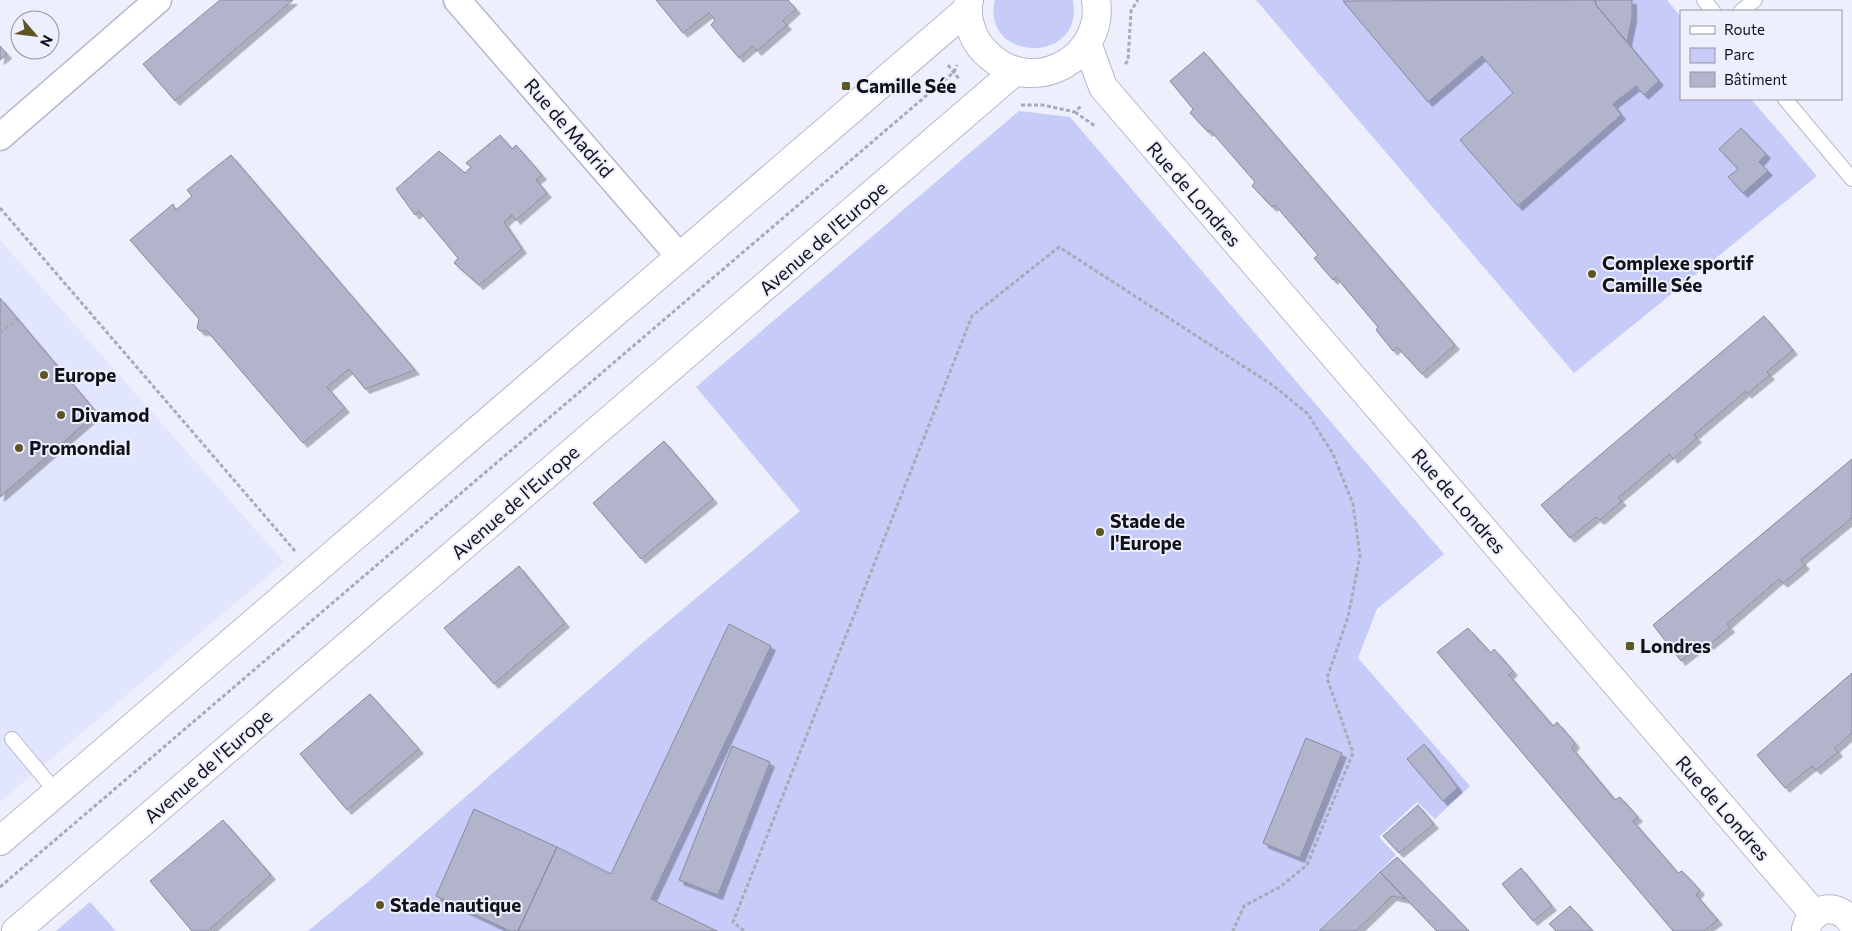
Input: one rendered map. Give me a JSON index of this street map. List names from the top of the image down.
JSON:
{
  "streets": {
    "main road": ["Rue de Londres", "Avenue de l'Europe"],
    "street": ["Rue de Madrid"]
  },
  "places": {
    "transit": ["Camille Sée", "Londres"],
    "other": [
      "Complexe sportif Camille Sée",
      "Europe",
      "Divamod",
      "Promondial",
      "Stade de l'Europe",
      "Stade nautique"
    ]
  },
  "legend": ["Route", "Parc", "Bâtiment"],
  "north": "bottom right"
}
